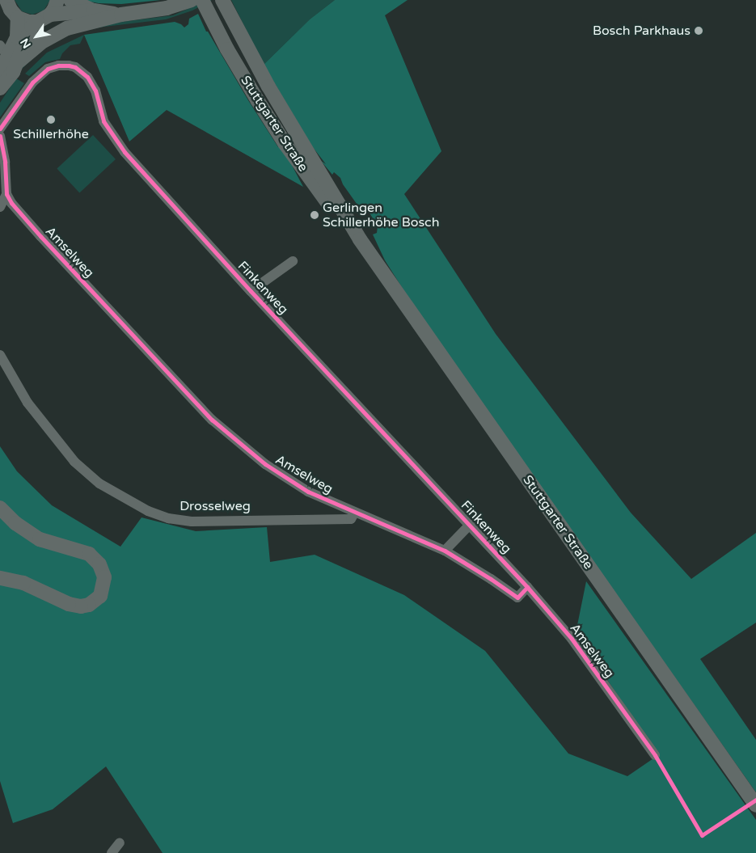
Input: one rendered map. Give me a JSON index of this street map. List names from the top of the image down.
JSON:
{
  "streets": {
    "main road": ["Stuttgarter Straße"],
    "street": ["Amselweg", "Finkenweg", "Drosselweg"]
  },
  "crossings": [
    ["Amselweg", "Finkenweg"],
    ["Amselweg", "Drosselweg"]
  ],
  "places": ["Bosch Parkhaus", "Schillerhöhe", "Gerlingen Schillerhöhe Bosch"],
  "north": "bottom left"
}
